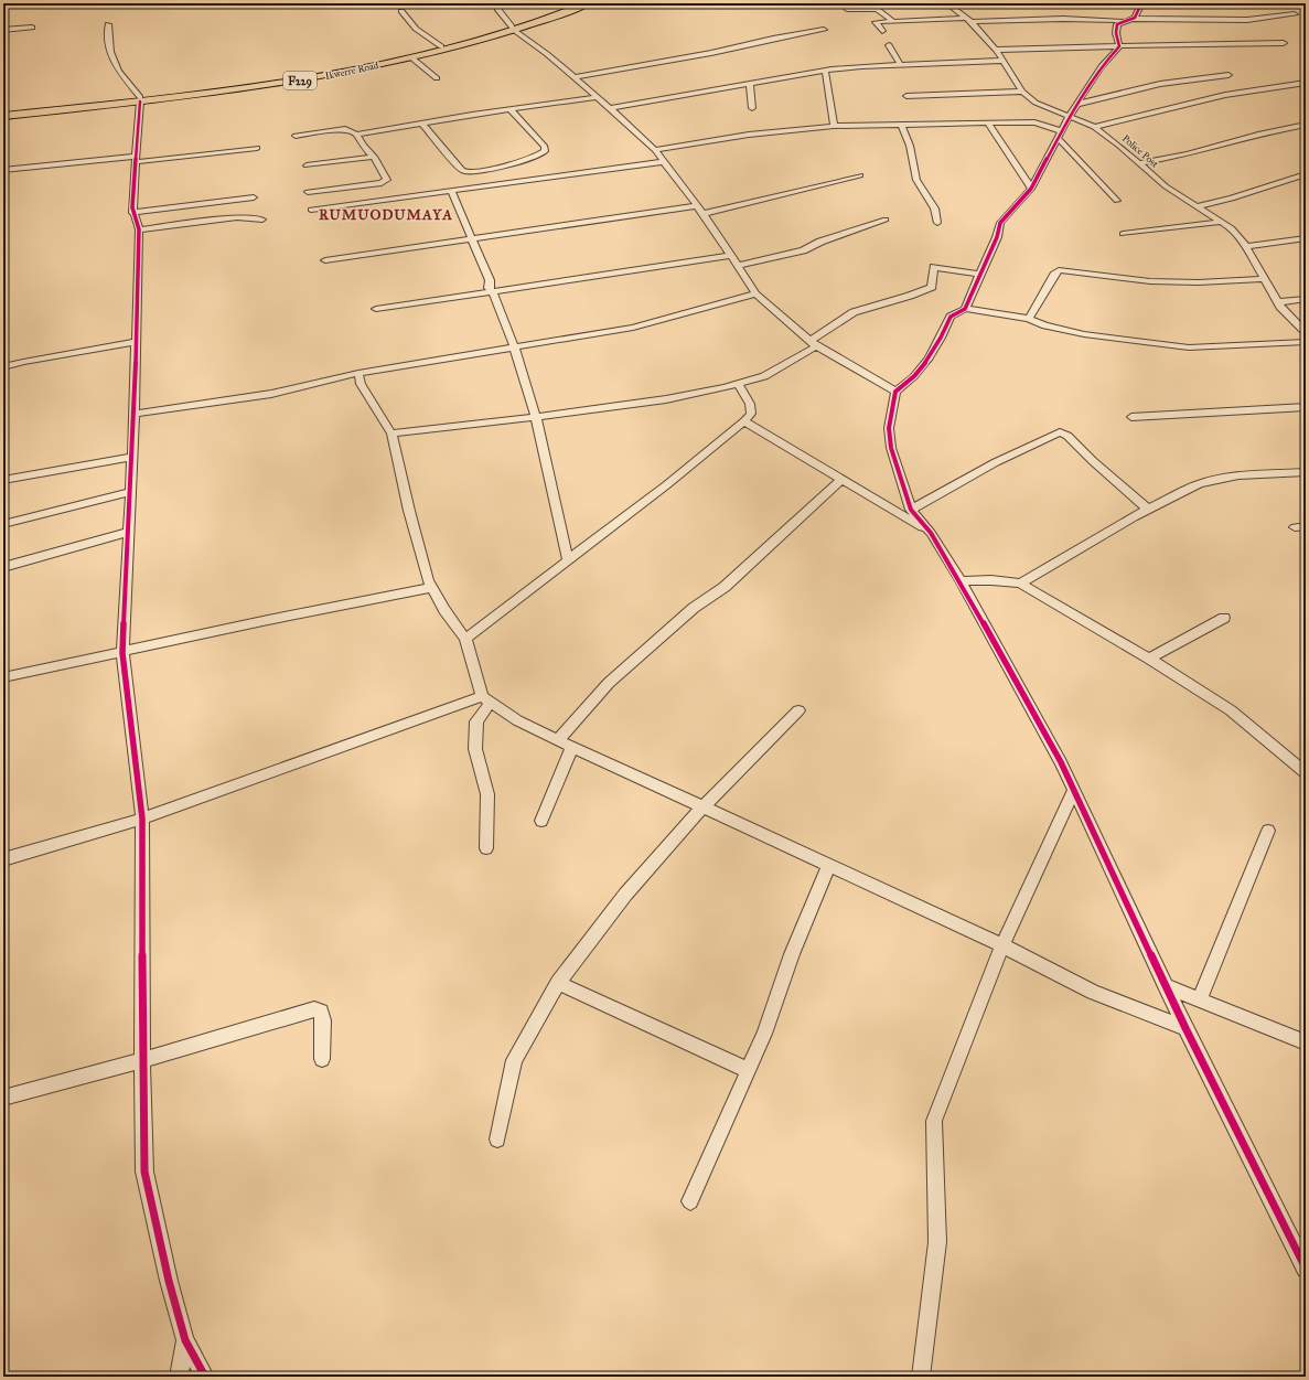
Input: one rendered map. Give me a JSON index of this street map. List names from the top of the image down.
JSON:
{
  "streets": {
    "main road": ["Ikwerre Road", "F229"],
    "street": ["Police Post"]
  },
  "crossings": [
    ["Ikwerre Road", "F229"]
  ],
  "districts": ["RUMUODUMAYA"]
}
